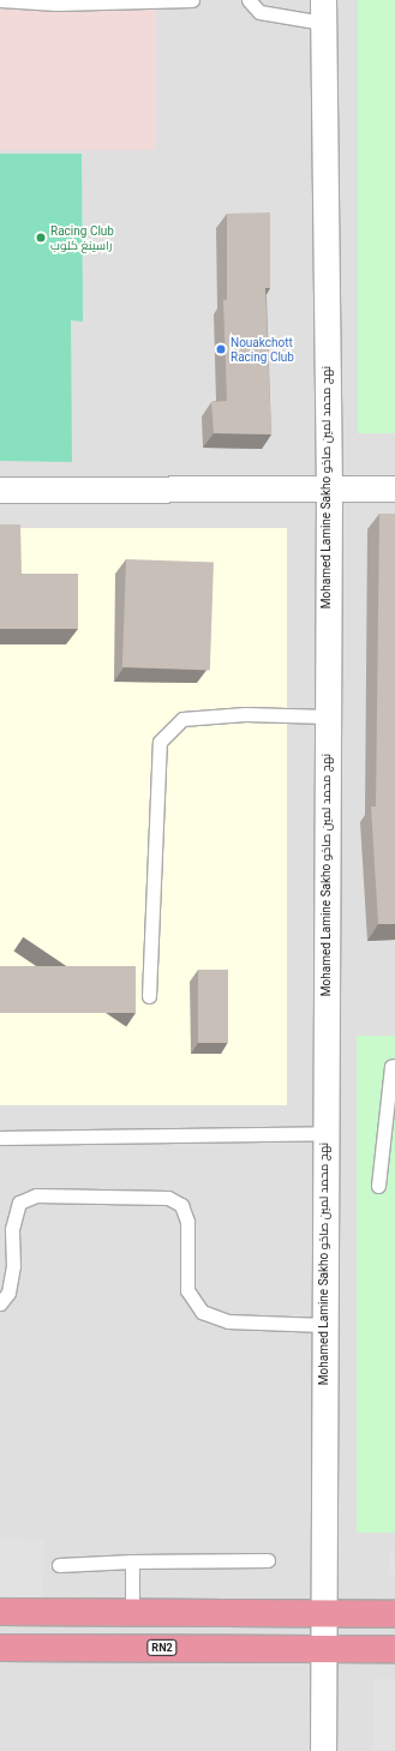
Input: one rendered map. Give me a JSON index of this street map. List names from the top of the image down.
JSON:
{
  "streets": {
    "highway": ["RN2"],
    "street": ["Mohamed Lamine Sakho نهج محمد لمين صاخو"]
  },
  "crossings": [
    ["Mohamed Lamine Sakho نهج محمد لمين صاخو", "RN2"]
  ],
  "places": ["Racing Club راسينغ كلوب", "Nouakchott Racing Club"]
}
